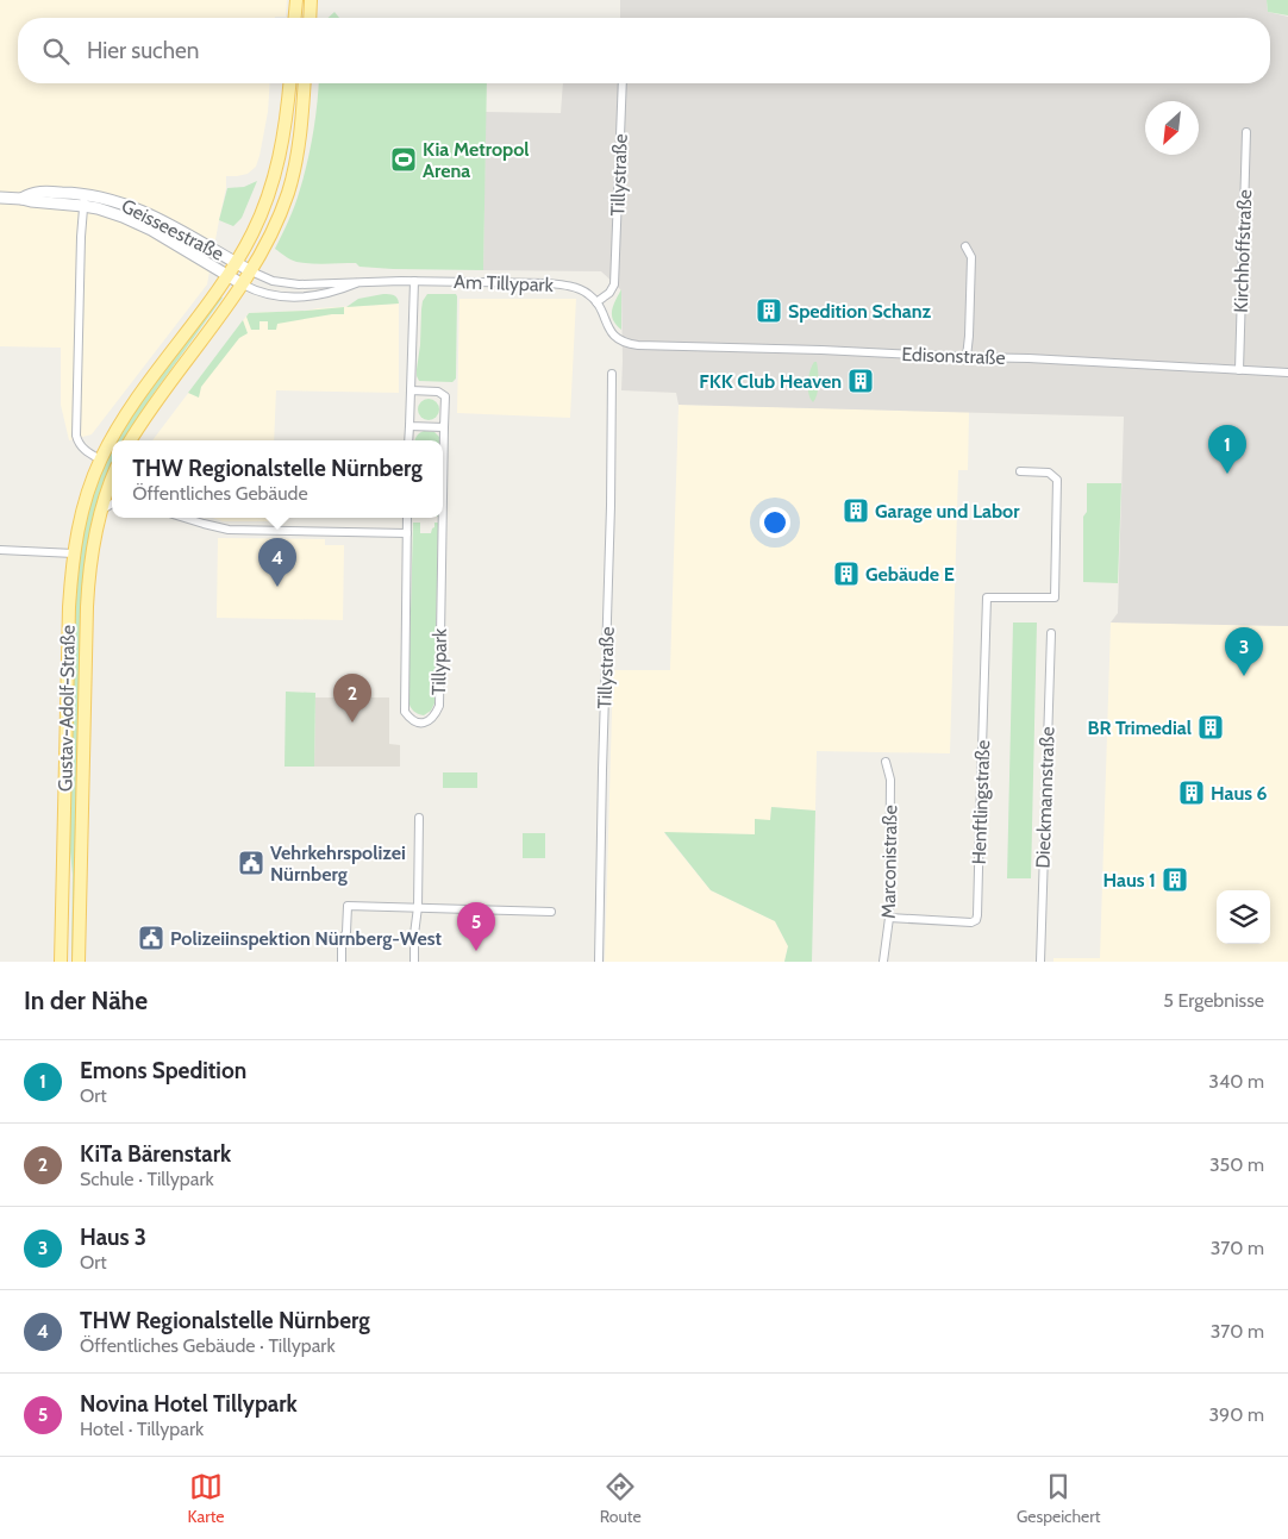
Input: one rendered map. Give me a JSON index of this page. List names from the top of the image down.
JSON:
{
  "streets": {
    "main road": ["Gustav-Adolf-Straße"],
    "street": [
      "Tillystraße",
      "Geisseestraße",
      "Kirchhoffstraße",
      "Am Tillypark",
      "Edisonstraße",
      "Tillypark",
      "Dieckmannstraße",
      "Henftlingstraße",
      "Marconistraße"
    ]
  },
  "crossings": [
    ["Tillystraße", "Am Tillypark"],
    ["Tillystraße", "Edisonstraße"],
    ["Geisseestraße", "Am Tillypark"],
    ["Geisseestraße", "Gustav-Adolf-Straße"],
    ["Kirchhoffstraße", "Edisonstraße"],
    ["Am Tillypark", "Edisonstraße"],
    ["Henftlingstraße", "Marconistraße"]
  ],
  "places": {
    "sports": ["Kia Metropol Arena"],
    "building": [
      "Spedition Schanz",
      "FKK Club Heaven",
      "Garage und Labor",
      "Gebäude E",
      "BR Trimedial",
      "Haus 6",
      "Haus 1"
    ],
    "public building": ["Vehrkehrspolizei Nürnberg", "Polizeiinspektion Nürnberg-West"]
  },
  "north": "bottom left",
  "page": {
    "search": "Hier suchen",
    "pins": [
      "1",
      "4",
      "3",
      "2",
      "5"
    ],
    "popup": ["THW Regionalstelle Nürnberg", "Öffentliches Gebäude"],
    "heading": ["In der Nähe", "5 Ergebnisse"],
    "list": [
      {
        "mark": "1",
        "name": "Emons Spedition",
        "note": "Ort",
        "value": "340 m"
      },
      {
        "mark": "2",
        "name": "KiTa Bärenstark",
        "note": "Schule · Tillypark",
        "value": "350 m"
      },
      {
        "mark": "3",
        "name": "Haus 3",
        "note": "Ort",
        "value": "370 m"
      },
      {
        "mark": "4",
        "name": "THW Regionalstelle Nürnberg",
        "note": "Öffentliches Gebäude · Tillypark",
        "value": "370 m"
      },
      {
        "mark": "5",
        "name": "Novina Hotel Tillypark",
        "note": "Hotel · Tillypark",
        "value": "390 m"
      }
    ],
    "nav": ["Karte", "Route", "Gespeichert"]
  }
}
